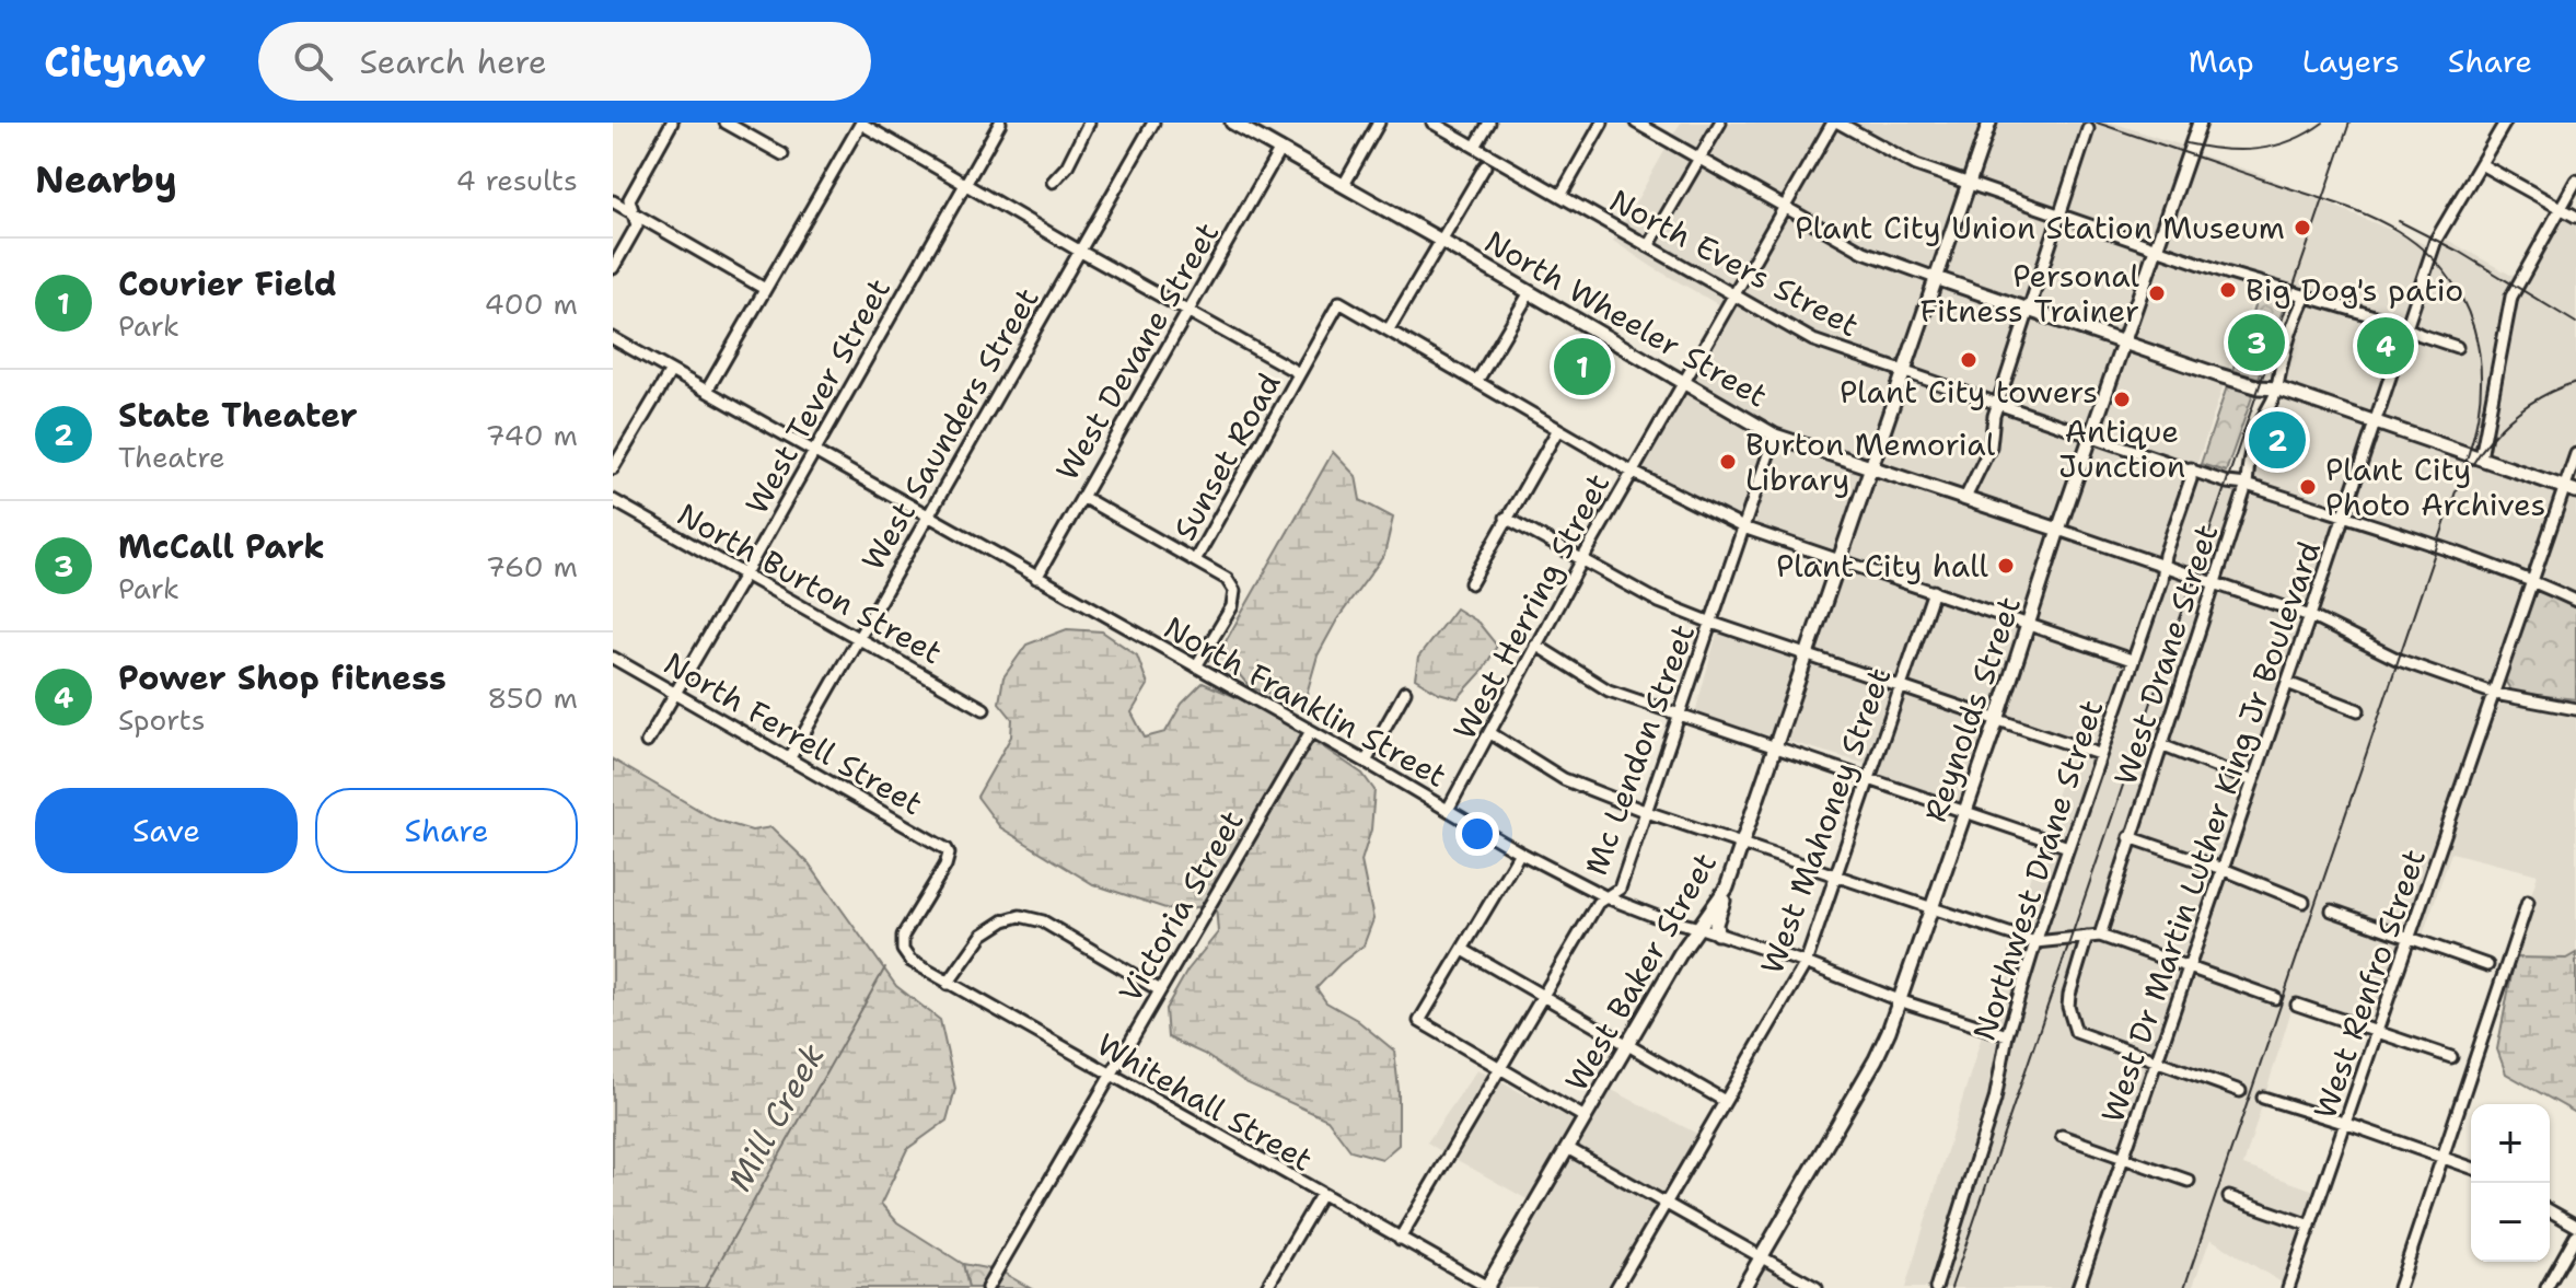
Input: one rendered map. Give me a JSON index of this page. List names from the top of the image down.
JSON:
{
  "streets": {
    "main road": ["North Wheeler Street", "Reynolds Street", "West Baker Street"],
    "street": [
      "North Evers Street",
      "West Devane Street",
      "West Tever Street",
      "West Saunders Street",
      "Sunset Road",
      "North Burton Street",
      "West Herring Street",
      "West Drane Street",
      "North Franklin Street",
      "North Ferrell Street",
      "Mc Lendon Street",
      "West Mahoney Street",
      "West Dr Martin Luther King Jr Boulevard",
      "Northwest Drane Street",
      "Victoria Street",
      "West Renfro Street",
      "Whitehall Street"
    ]
  },
  "crossings": [
    ["North Evers Street", "West Herring Street"],
    ["North Evers Street", "West Drane Street"],
    ["North Evers Street", "Reynolds Street"],
    ["North Evers Street", "West Dr Martin Luther King Jr Boulevard"],
    ["North Evers Street", "Northwest Drane Street"],
    ["North Evers Street", "West Baker Street"],
    ["North Evers Street", "West Renfro Street"],
    ["North Wheeler Street", "West Devane Street"],
    ["North Wheeler Street", "West Herring Street"],
    ["North Wheeler Street", "West Drane Street"],
    ["North Wheeler Street", "Reynolds Street"],
    ["North Wheeler Street", "Mc Lendon Street"],
    ["North Wheeler Street", "West Dr Martin Luther King Jr Boulevard"],
    ["North Wheeler Street", "Northwest Drane Street"],
    ["North Wheeler Street", "West Baker Street"],
    ["North Wheeler Street", "West Renfro Street"],
    ["West Devane Street", "North Franklin Street"],
    ["West Tever Street", "North Burton Street"],
    ["West Tever Street", "North Franklin Street"],
    ["West Tever Street", "North Ferrell Street"],
    ["West Saunders Street", "North Burton Street"],
    ["West Saunders Street", "North Franklin Street"],
    ["West Saunders Street", "North Ferrell Street"],
    ["Sunset Road", "North Franklin Street"],
    ["West Herring Street", "North Franklin Street"],
    ["North Franklin Street", "Reynolds Street"],
    ["North Franklin Street", "Mc Lendon Street"],
    ["North Franklin Street", "West Mahoney Street"],
    ["North Franklin Street", "Northwest Drane Street"],
    ["North Franklin Street", "Victoria Street"],
    ["North Franklin Street", "West Baker Street"],
    ["North Ferrell Street", "Whitehall Street"],
    ["Mc Lendon Street", "Whitehall Street"],
    ["Victoria Street", "Whitehall Street"],
    ["West Baker Street", "Whitehall Street"]
  ],
  "water": ["Mill Creek"],
  "places": [
    "Plant City Union Station Museum",
    "Big Dog's patio",
    "Personal Fitness Trainer",
    "Plant City towers",
    "Antique Junction",
    "Burton Memorial Library",
    "Plant City Photo Archives",
    "Plant City hall"
  ],
  "page": {
    "header": "Citynav",
    "search": "Search here",
    "nav": ["Map", "Layers", "Share"],
    "heading": ["Nearby", "4 results"],
    "list": [
      {
        "mark": "1",
        "name": "Courier Field",
        "note": "Park",
        "value": "400 m"
      },
      {
        "mark": "2",
        "name": "State Theater",
        "note": "Theatre",
        "value": "740 m"
      },
      {
        "mark": "3",
        "name": "McCall Park",
        "note": "Park",
        "value": "760 m"
      },
      {
        "mark": "4",
        "name": "Power Shop fitness",
        "note": "Sports",
        "value": "850 m"
      }
    ],
    "pins": [
      "3",
      "4",
      "1",
      "2"
    ],
    "buttons": ["Save", "Share"],
    "map_buttons": ["+", "−"]
  }
}
